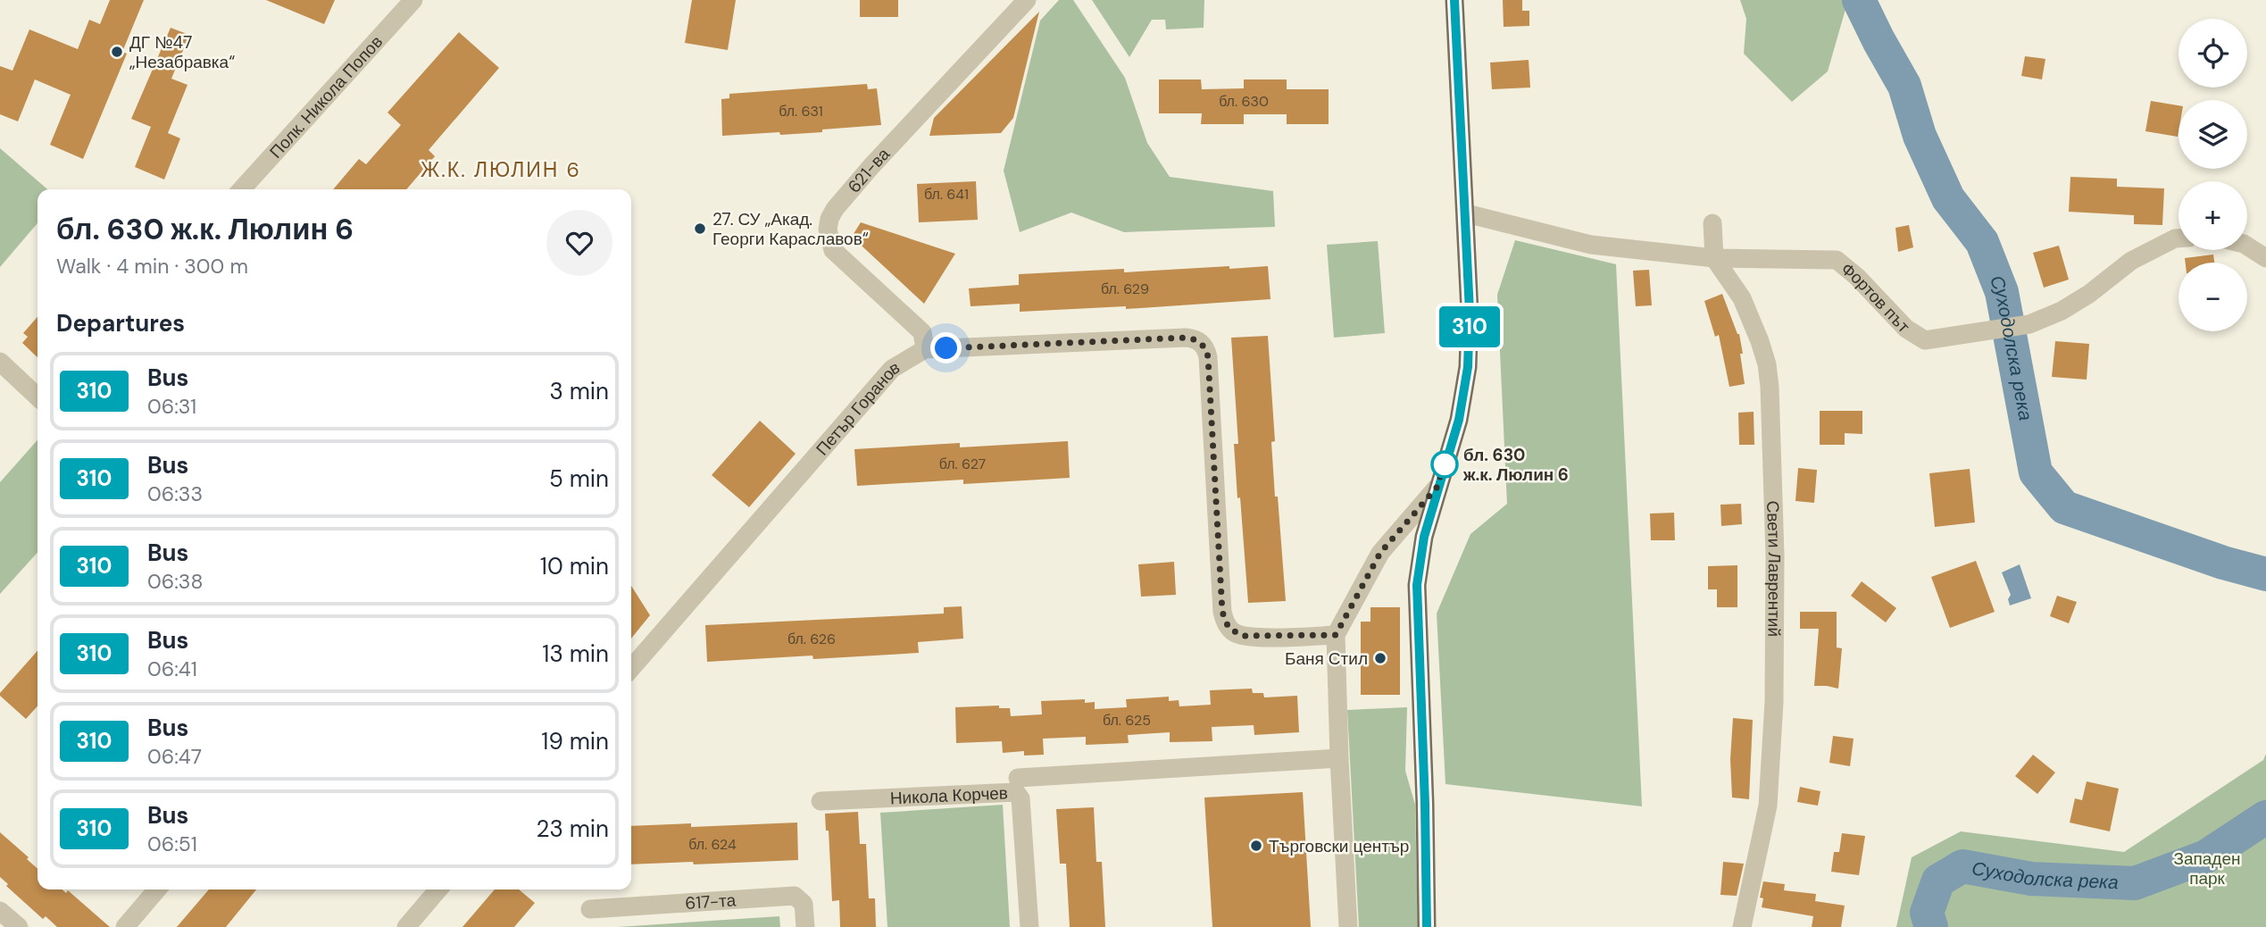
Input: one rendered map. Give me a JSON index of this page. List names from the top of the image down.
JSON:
{
  "streets": {
    "street": [
      "Полк. Никола Попов",
      "621-ва",
      "Фортов път",
      "Петър Горанов",
      "Свети Лаврентий",
      "Никола Корчев",
      "617-та"
    ]
  },
  "crossings": [
    ["621-ва", "Петър Горанов"],
    ["Фортов път", "Свети Лаврентий"]
  ],
  "districts": ["Ж.К. ЛЮЛИН 6"],
  "water": ["Суходолска река"],
  "parks": ["Западен парк"],
  "places": [
    "ДГ №47 „Незабравка“",
    "27. СУ „Акад. Георги Караславов“",
    "бл. 630 ж.к. Люлин 6",
    "Баня Стил",
    "Търговски център"
  ],
  "lines": ["bus line 310"],
  "house_numbers": [
    "бл. 630",
    "бл. 631",
    "бл. 641",
    "бл. 629",
    "бл. 627",
    "бл. 626",
    "бл. 625",
    "бл. 624"
  ],
  "page": {
    "on_map": "310",
    "map_buttons": ["+", "−"],
    "heading": [
      ["бл. 630 ж.к. Люлин 6", "Walk · 4 min · 300 m"],
      "Departures"
    ],
    "list": [
      {
        "mark": "310",
        "name": "Bus",
        "note": "06:31",
        "value": "3 min"
      },
      {
        "mark": "310",
        "name": "Bus",
        "note": "06:33",
        "value": "5 min"
      },
      {
        "mark": "310",
        "name": "Bus",
        "note": "06:38",
        "value": "10 min"
      },
      {
        "mark": "310",
        "name": "Bus",
        "note": "06:41",
        "value": "13 min"
      },
      {
        "mark": "310",
        "name": "Bus",
        "note": "06:47",
        "value": "19 min"
      },
      {
        "mark": "310",
        "name": "Bus",
        "note": "06:51",
        "value": "23 min"
      }
    ]
  }
}
